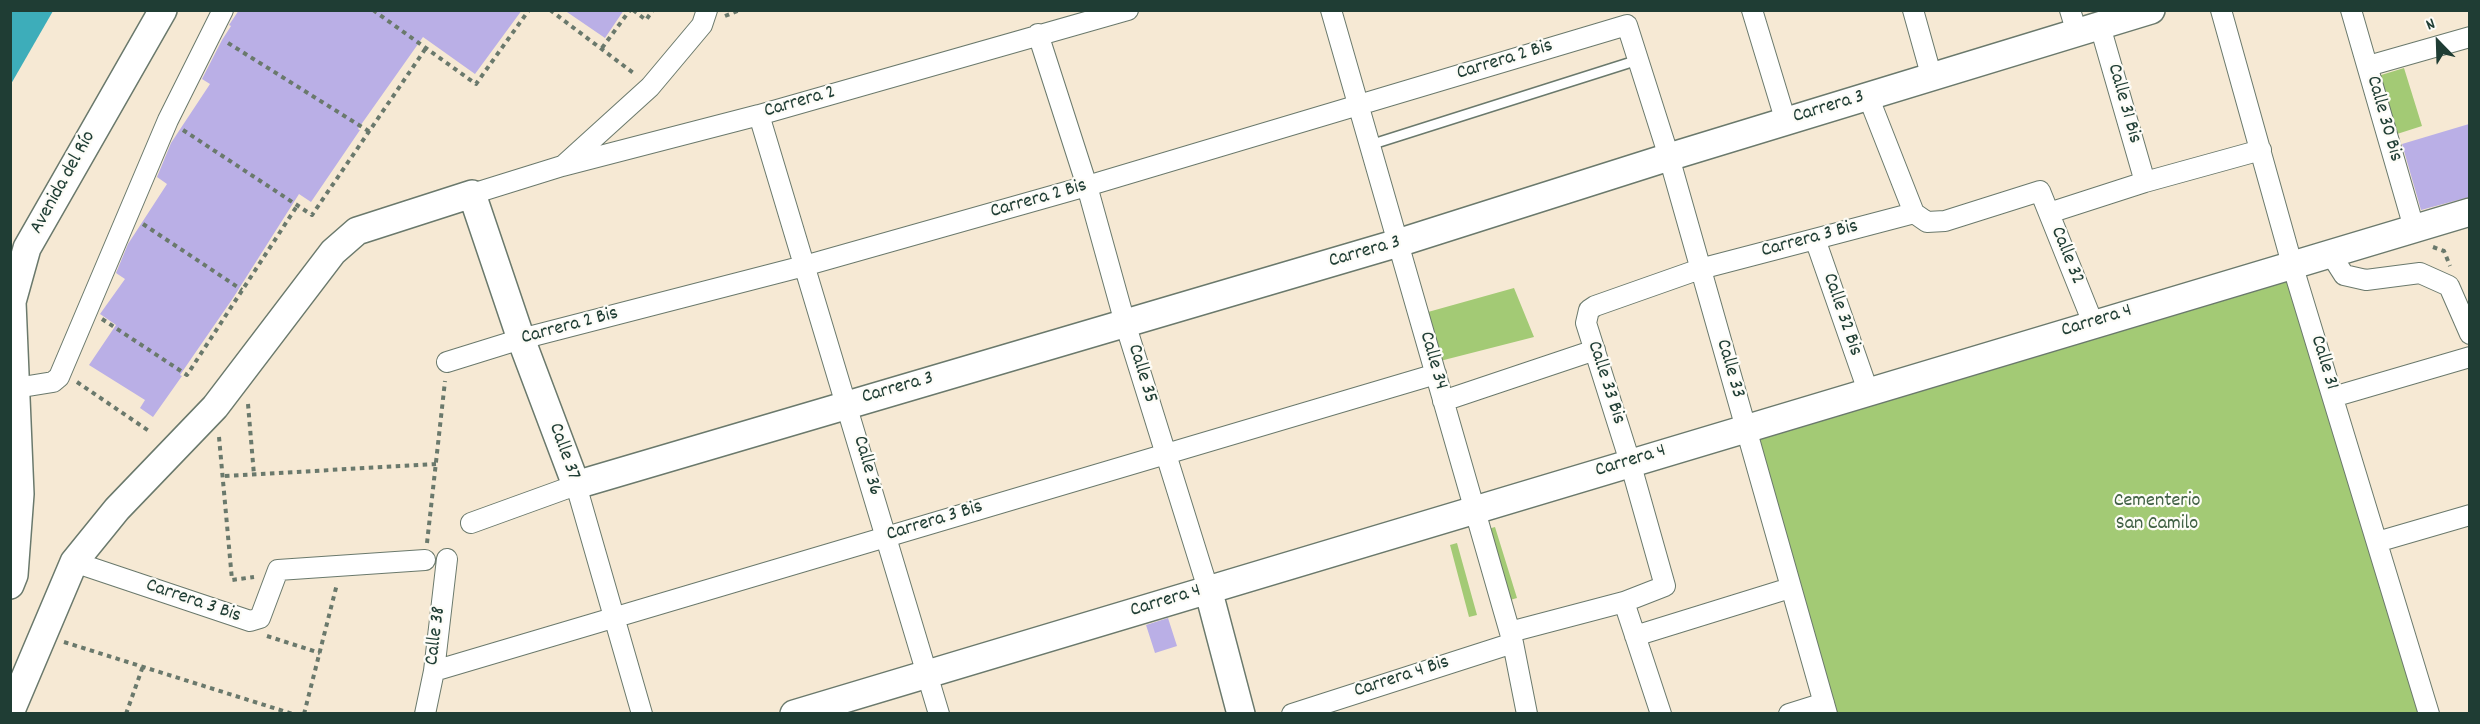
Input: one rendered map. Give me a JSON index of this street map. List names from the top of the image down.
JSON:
{
  "streets": {
    "street": [
      "Carrera 2 Bis",
      "Carrera 2",
      "Calle 31 Bis",
      "Carrera 3",
      "Calle 30 Bis",
      "Avenida del Río",
      "Carrera 3 Bis",
      "Calle 32",
      "Calle 32 Bis",
      "Carrera 4",
      "Calle 34",
      "Calle 31",
      "Calle 33",
      "Calle 35",
      "Calle 33 Bis",
      "Calle 37",
      "Calle 36",
      "Calle 38",
      "Carrera 4 Bis"
    ]
  },
  "crossings": [
    ["Carrera 2 Bis", "Calle 34"],
    ["Carrera 2 Bis", "Calle 33"],
    ["Carrera 2 Bis", "Calle 35"],
    ["Carrera 2 Bis", "Calle 37"],
    ["Carrera 2 Bis", "Calle 36"],
    ["Carrera 2", "Calle 35"],
    ["Carrera 2", "Calle 37"],
    ["Carrera 2", "Calle 36"],
    ["Calle 31 Bis", "Carrera 3"],
    ["Carrera 3", "Calle 34"],
    ["Carrera 3", "Calle 33"],
    ["Carrera 3", "Calle 35"],
    ["Carrera 3", "Calle 37"],
    ["Carrera 3", "Calle 36"],
    ["Calle 30 Bis", "Carrera 4"],
    ["Carrera 3 Bis", "Calle 32"],
    ["Carrera 3 Bis", "Calle 32 Bis"],
    ["Carrera 3 Bis", "Calle 34"],
    ["Carrera 3 Bis", "Calle 33"],
    ["Carrera 3 Bis", "Calle 35"],
    ["Carrera 3 Bis", "Calle 33 Bis"],
    ["Carrera 3 Bis", "Calle 37"],
    ["Carrera 3 Bis", "Calle 36"],
    ["Carrera 3 Bis", "Calle 38"],
    ["Calle 32", "Carrera 4"],
    ["Calle 32 Bis", "Carrera 4"],
    ["Carrera 4", "Calle 34"],
    ["Carrera 4", "Calle 31"],
    ["Carrera 4", "Calle 33"],
    ["Carrera 4", "Calle 35"],
    ["Carrera 4", "Calle 33 Bis"],
    ["Carrera 4", "Calle 36"],
    ["Calle 34", "Carrera 4 Bis"]
  ],
  "parks": ["Cementerio San Camilo"],
  "north": "top left"
}
